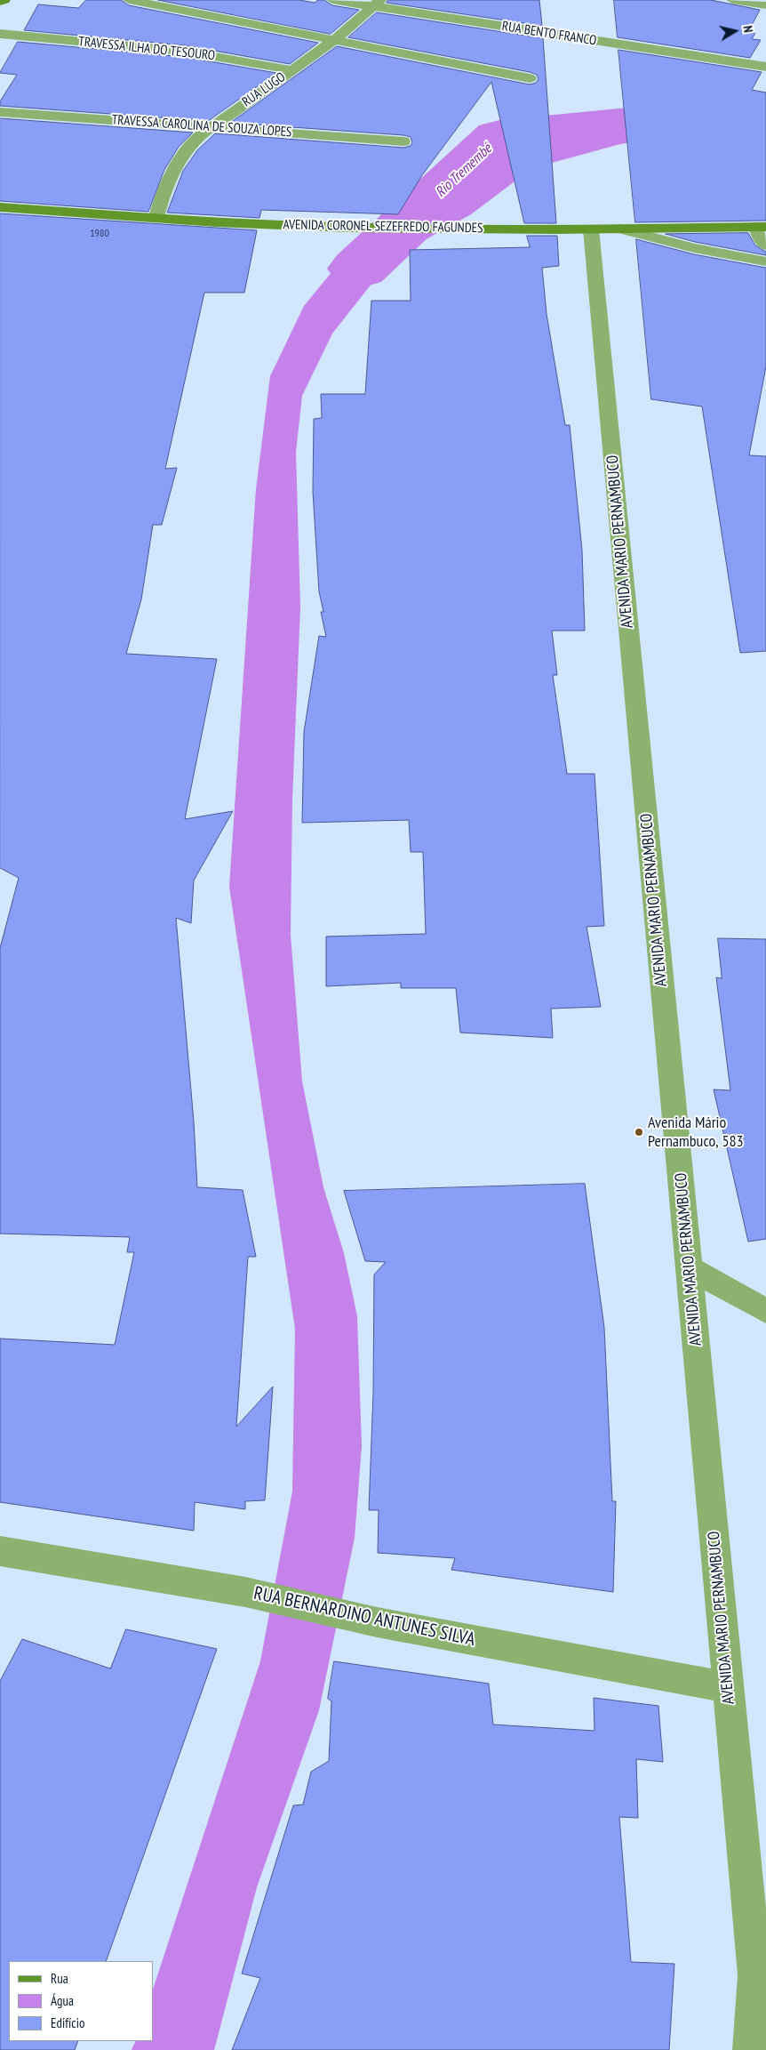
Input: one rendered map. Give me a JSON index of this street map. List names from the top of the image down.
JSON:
{
  "streets": {
    "main road": ["AVENIDA CORONEL SEZEFREDO FAGUNDES"],
    "street": [
      "RUA BENTO FRANCO",
      "TRAVESSA ILHA DO TESOURO",
      "RUA LUGO",
      "TRAVESSA CAROLINA DE SOUZA LOPES",
      "AVENIDA MARIO PERNAMBUCO",
      "RUA BERNARDINO ANTUNES SILVA"
    ]
  },
  "crossings": [
    ["RUA BENTO FRANCO", "RUA LUGO"],
    ["TRAVESSA ILHA DO TESOURO", "RUA LUGO"],
    ["RUA LUGO", "TRAVESSA CAROLINA DE SOUZA LOPES"],
    ["RUA LUGO", "AVENIDA CORONEL SEZEFREDO FAGUNDES"],
    ["AVENIDA CORONEL SEZEFREDO FAGUNDES", "AVENIDA MARIO PERNAMBUCO"],
    ["AVENIDA MARIO PERNAMBUCO", "RUA BERNARDINO ANTUNES SILVA"]
  ],
  "water": ["Rio Tremembé"],
  "places": ["Avenida Mário Pernambuco, 583"],
  "house_numbers": ["1980"],
  "legend": ["Rua", "Água", "Edifício"],
  "north": "right"
}
